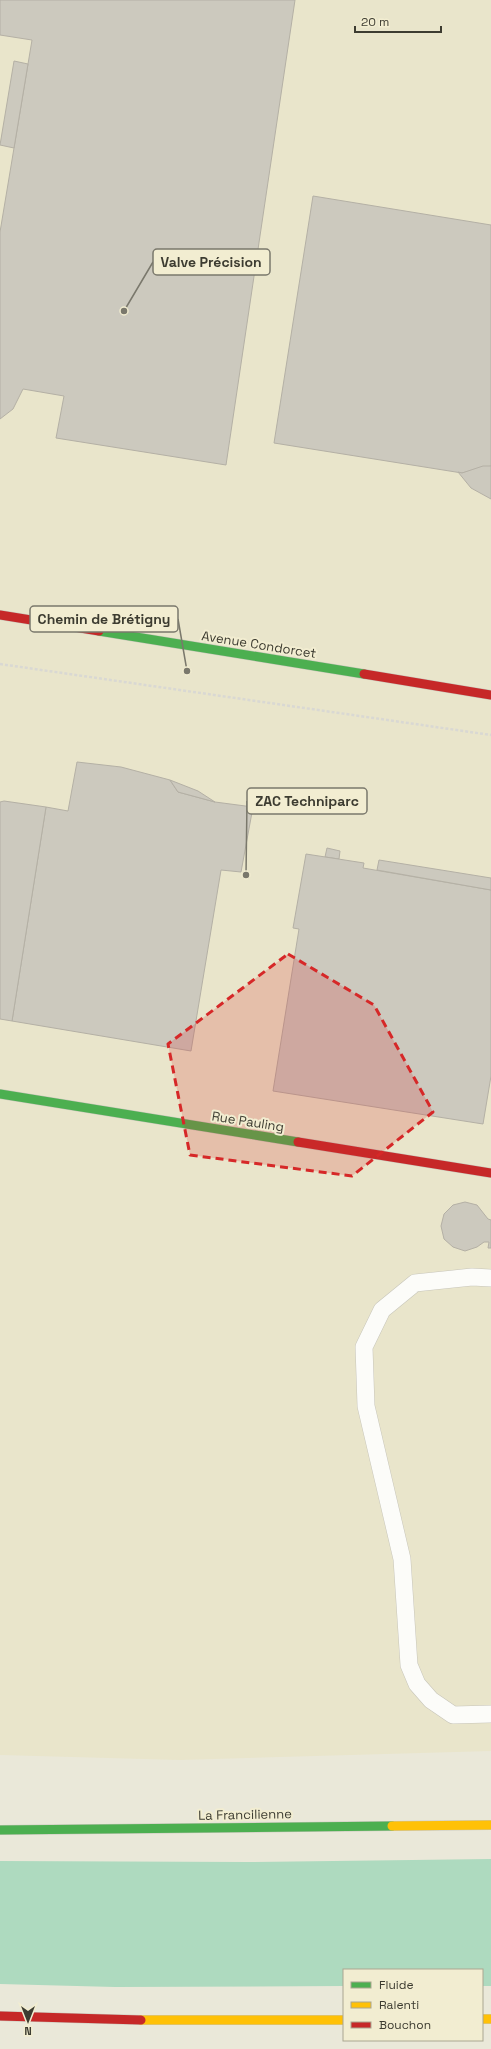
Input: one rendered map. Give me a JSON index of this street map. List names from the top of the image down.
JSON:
{
  "streets": {
    "main road": ["Avenue Condorcet", "Rue Pauling", "La Francilienne"]
  },
  "places": ["Valve Précision", "Chemin de Brétigny", "ZAC Techniparc"],
  "legend": ["Fluide", "Ralenti", "Bouchon"],
  "scale_bar": "20 m",
  "north": "bottom"
}
